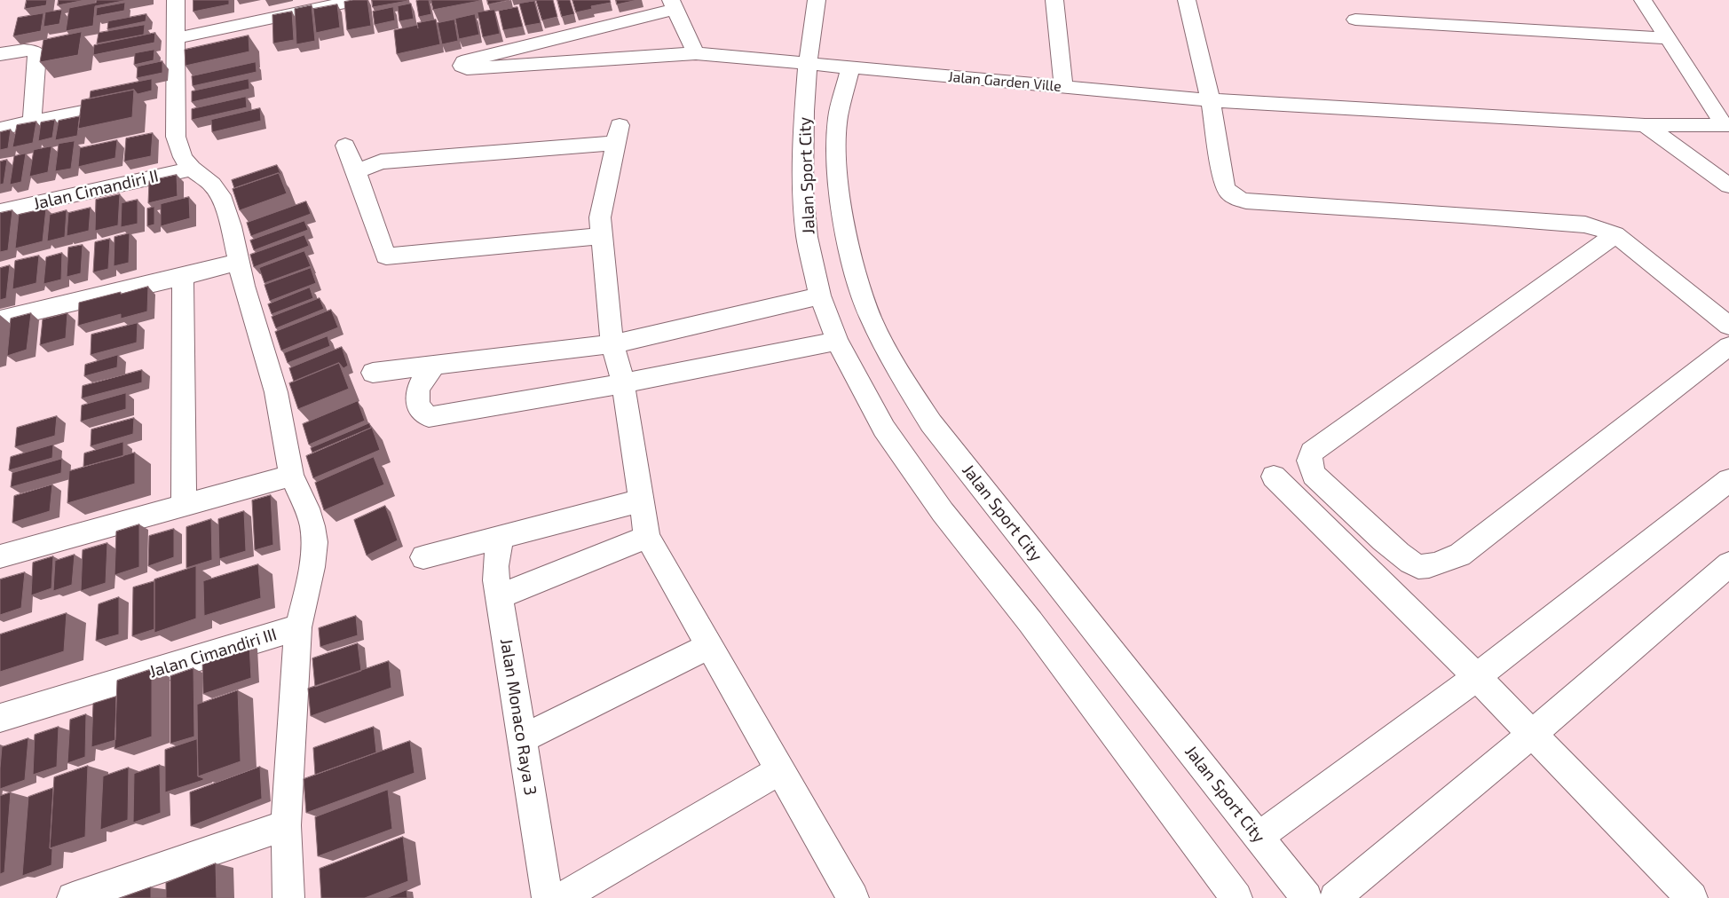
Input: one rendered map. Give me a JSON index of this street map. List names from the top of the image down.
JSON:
{
  "streets": {
    "street": [
      "Jalan Garden Ville",
      "Jalan Sport City",
      "Jalan Cimandiri II",
      "Jalan Cimandiri III",
      "Jalan Monaco Raya 3"
    ]
  },
  "crossings": [
    ["Jalan Garden Ville", "Jalan Sport City"]
  ]
}
